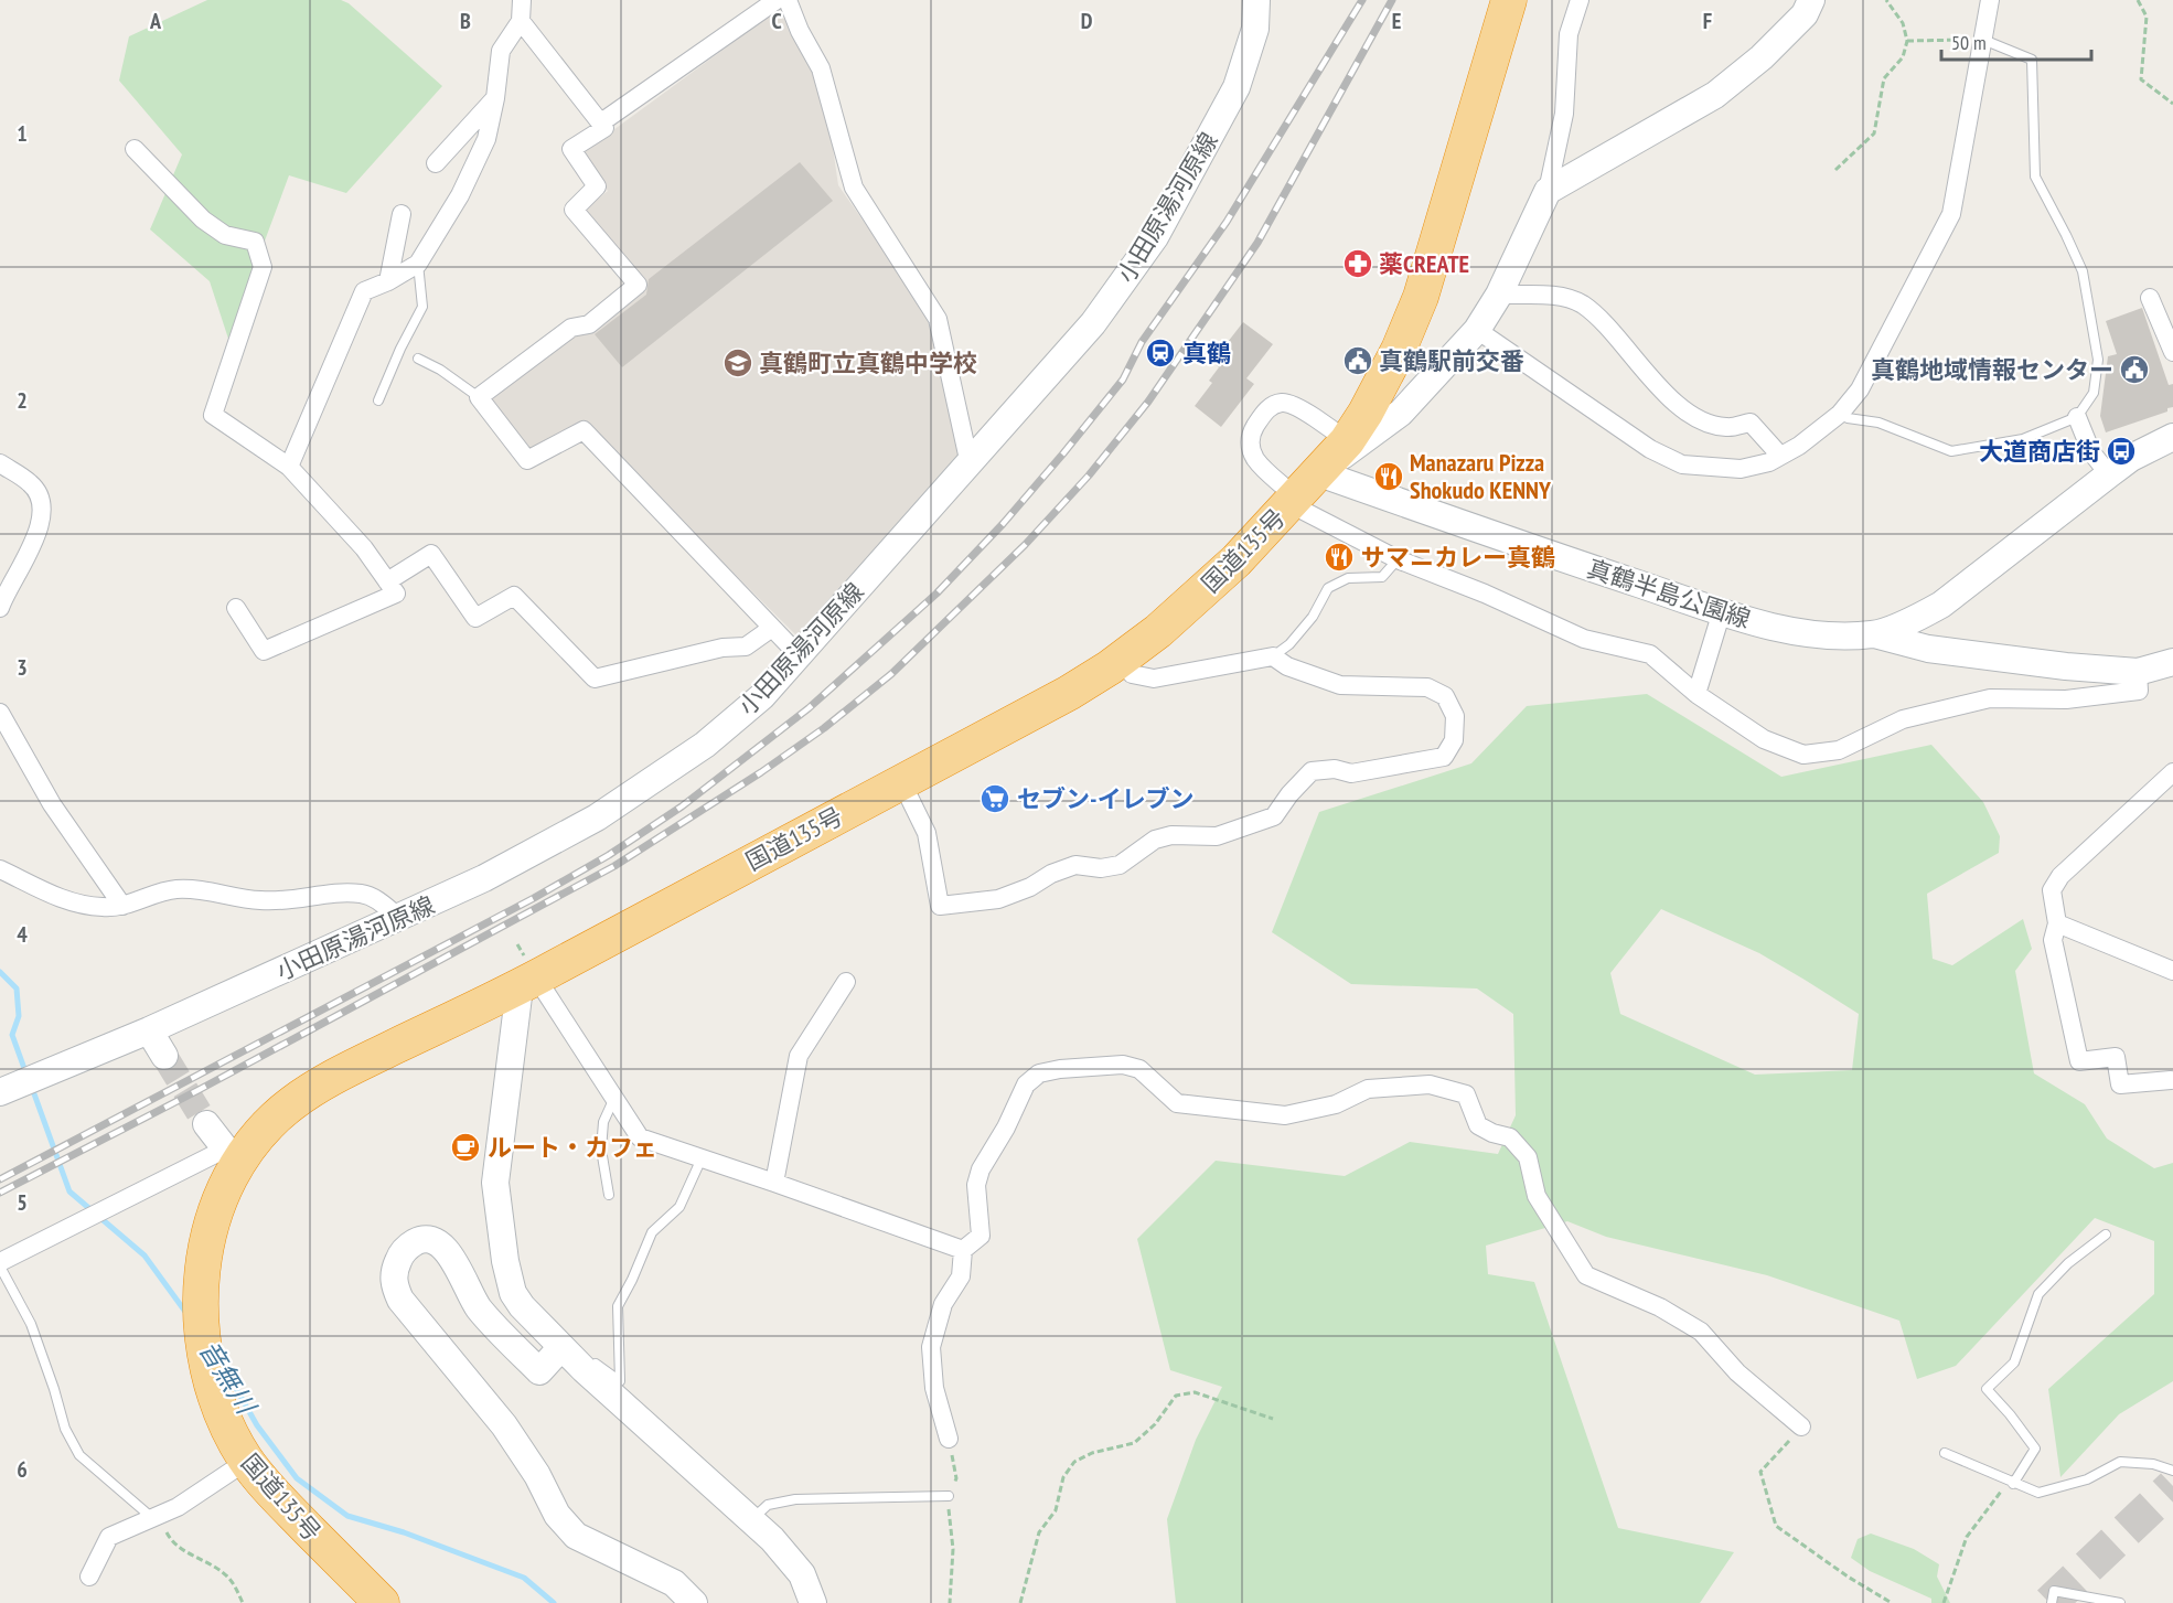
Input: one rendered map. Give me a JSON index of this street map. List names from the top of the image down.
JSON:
{
  "streets": {
    "highway": ["国道135号"],
    "main road": ["小田原湯河原線", "真鶴半島公園線"]
  },
  "crossings": [
    ["国道135号", "真鶴半島公園線"]
  ],
  "water": ["音無川"],
  "places": {
    "pharmacy": ["薬CREATE"],
    "station": ["真鶴"],
    "public building": ["真鶴駅前交番", "真鶴地域情報センター"],
    "school or university": ["真鶴町立真鶴中学校"],
    "bus stop": ["大道商店街"],
    "restaurant": ["Manazaru Pizza Shokudo KENNY", "サマニカレー真鶴"],
    "supermarket": ["セブン-イレブン"],
    "cafe": ["ルート・カフェ"]
  },
  "scale_bar": "50 m",
  "grid": {
    "columns": [
      "A",
      "B",
      "C",
      "D",
      "E",
      "F"
    ],
    "rows": [
      "1",
      "2",
      "3",
      "4",
      "5",
      "6"
    ]
  }
}
